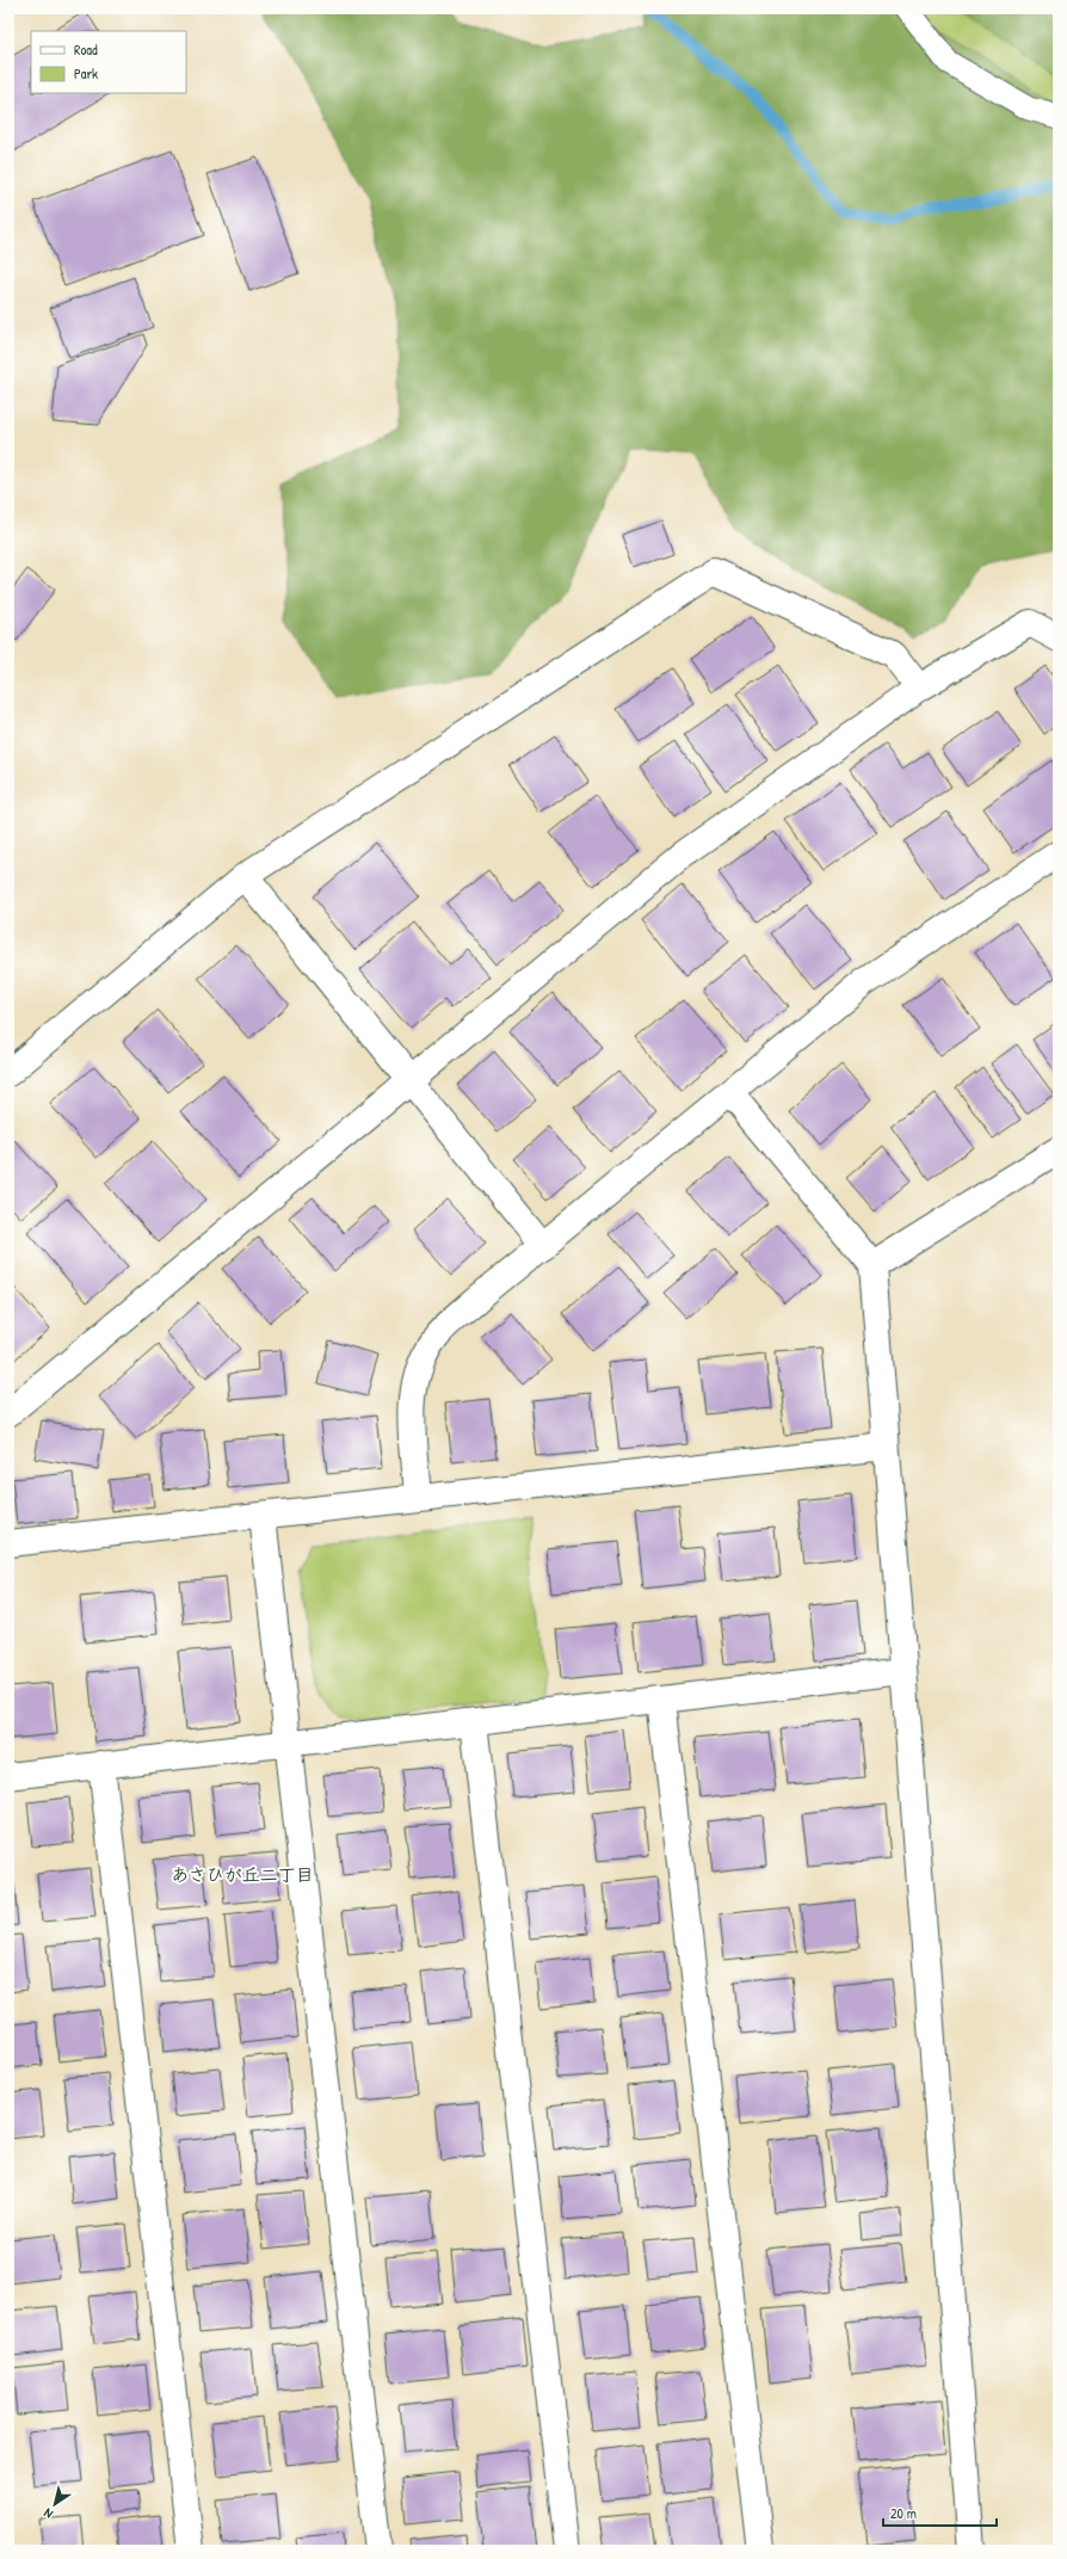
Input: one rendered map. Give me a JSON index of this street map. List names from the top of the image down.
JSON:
{
  "districts": ["あさひが丘二丁目"],
  "legend": ["Road", "Park"],
  "scale_bar": "20 m",
  "north": "bottom left"
}
